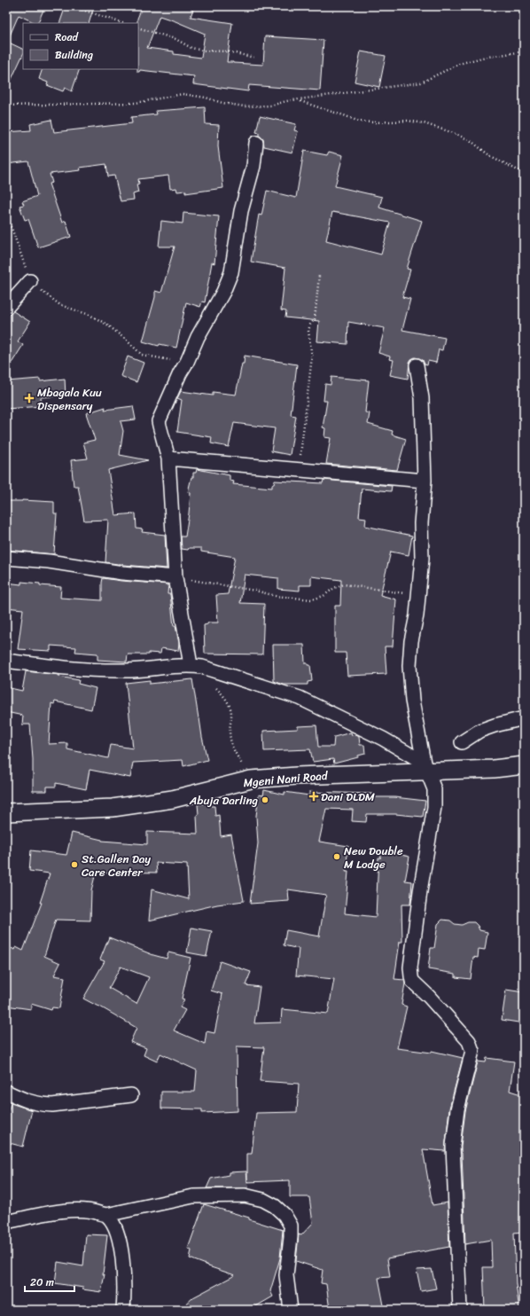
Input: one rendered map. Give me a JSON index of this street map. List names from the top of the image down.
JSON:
{
  "streets": {
    "street": ["Mgeni Nani Road"]
  },
  "places": {
    "health": ["Mbagala Kuu Dispensary", "Dani DLDM"],
    "other": ["Abuja Darling", "New Double M Lodge", "St.Gallen Day Care Center"]
  },
  "legend": ["Road", "Building"],
  "scale_bar": "20 m"
}
